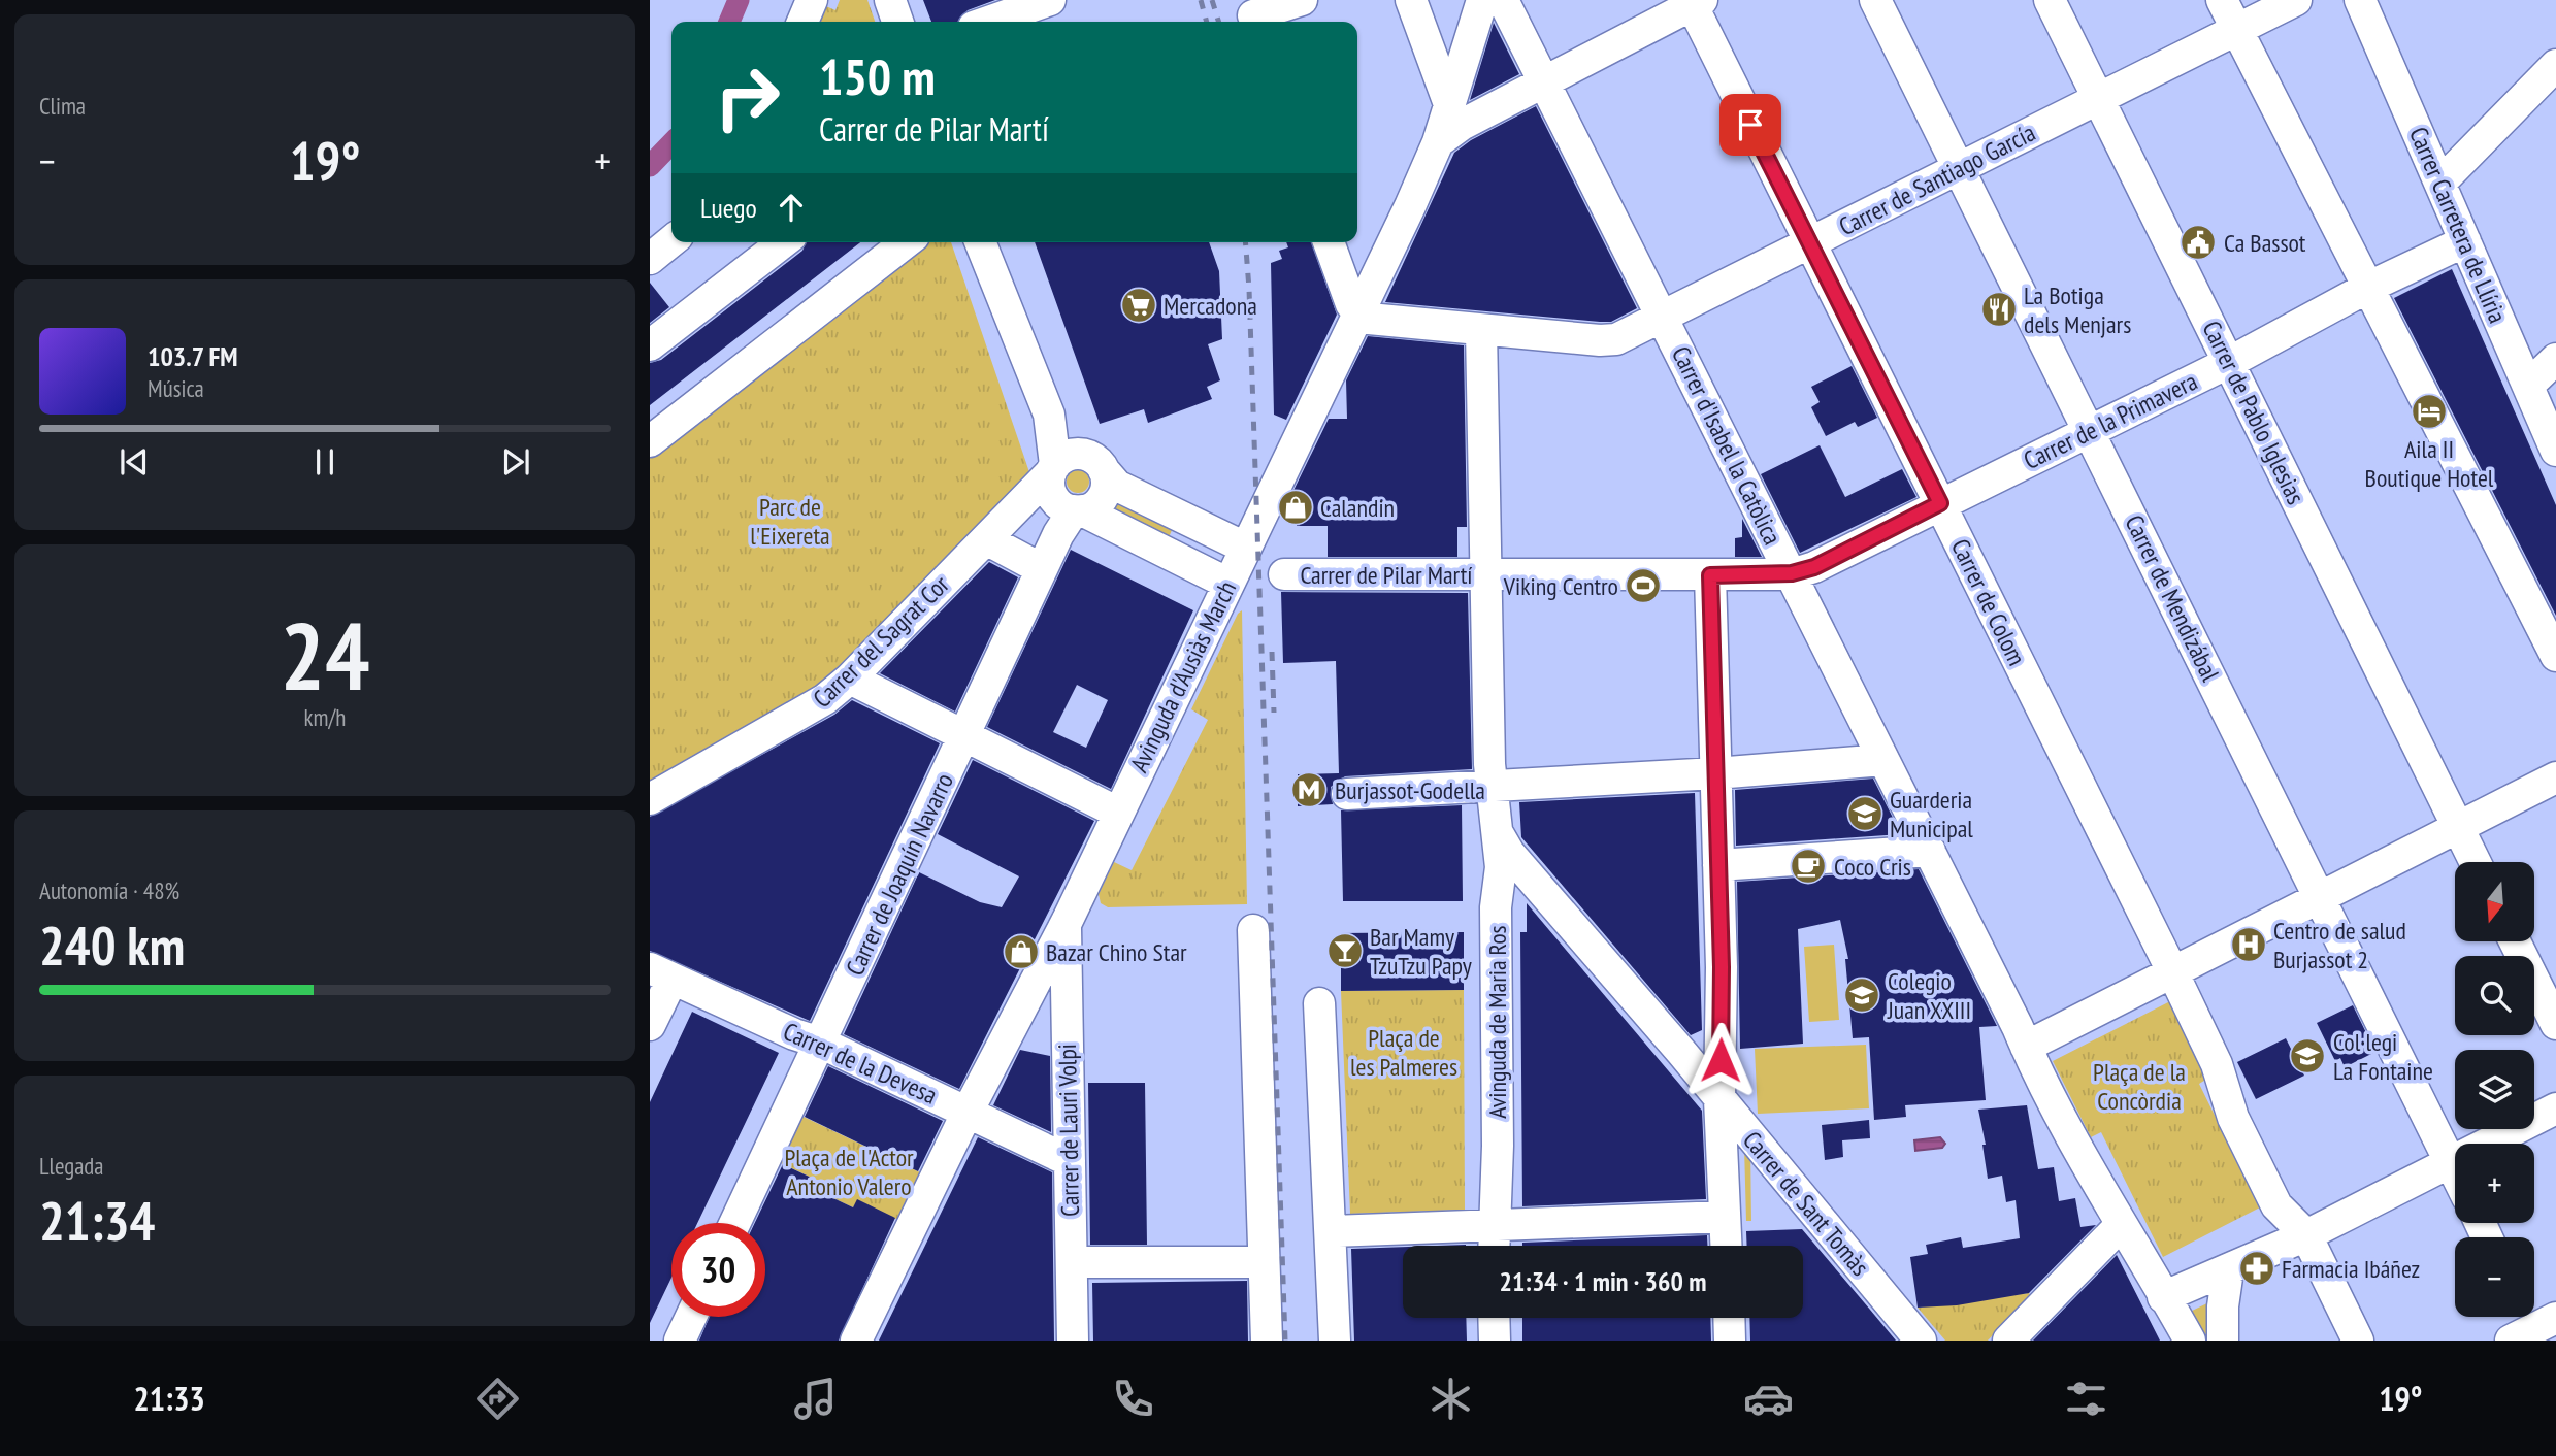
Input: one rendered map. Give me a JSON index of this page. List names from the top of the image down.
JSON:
{
  "streets": {
    "street": [
      "Carrer de Santiago García",
      "Carrer Carretera de Llíria",
      "Carrer de Pablo Iglesias",
      "Carrer de la Primavera",
      "Carrer d'Isabel la Catòlica",
      "Carrer de Pilar Martí",
      "Carrer de Mendizábal",
      "Carrer de Colom",
      "Carrer del Sagrat Cor",
      "Avinguda d'Ausiàs March",
      "Carrer de Joaquín Navarro",
      "Avinguda de Maria Ros",
      "Carrer de la Devesa",
      "Carrer de Lauri Volpi",
      "Carrer de Sant Tomàs"
    ]
  },
  "crossings": [
    ["Carrer de Santiago García", "Carrer de Pablo Iglesias"],
    ["Carrer de Santiago García", "Carrer d'Isabel la Catòlica"],
    ["Carrer de Santiago García", "Carrer de Mendizábal"],
    ["Carrer de Santiago García", "Carrer de Colom"],
    ["Carrer de Santiago García", "Avinguda d'Ausiàs March"],
    ["Carrer de Santiago García", "Avinguda de Maria Ros"],
    ["Carrer Carretera de Llíria", "Carrer de la Primavera"],
    ["Carrer de Pablo Iglesias", "Carrer de la Primavera"],
    ["Carrer de la Primavera", "Carrer d'Isabel la Catòlica"],
    ["Carrer de la Primavera", "Carrer de Pilar Martí"],
    ["Carrer de la Primavera", "Carrer de Mendizábal"],
    ["Carrer de la Primavera", "Carrer de Colom"],
    ["Carrer d'Isabel la Catòlica", "Carrer de Pilar Martí"],
    ["Carrer de Pilar Martí", "Avinguda de Maria Ros"],
    ["Carrer del Sagrat Cor", "Carrer de Joaquín Navarro"],
    ["Avinguda d'Ausiàs March", "Carrer de la Devesa"],
    ["Avinguda d'Ausiàs March", "Carrer de Lauri Volpi"],
    ["Carrer de Joaquín Navarro", "Carrer de la Devesa"],
    ["Avinguda de Maria Ros", "Carrer de Sant Tomàs"],
    ["Carrer de la Devesa", "Carrer de Lauri Volpi"]
  ],
  "parks": [
    "Parc de l'Eixereta",
    "Plaça de les Palmeres",
    "Plaça de la Concòrdia",
    "Plaça de l'Actor Antonio Valero"
  ],
  "places": {
    "public building": ["Ca Bassot"],
    "supermarket": ["Mercadona"],
    "restaurant": ["La Botiga dels Menjars"],
    "hotel": ["Aila II Boutique Hotel"],
    "shop": ["Calandin", "Bazar Chino Star"],
    "sports": ["Viking Centro"],
    "metro station": ["Burjassot-Godella"],
    "school or university": ["Guarderia Municipal", "Colegio Juan XXIII", "Col·legi La Fontaine"],
    "cafe": ["Coco Cris"],
    "hospital": ["Centro de salud Burjassot 2"],
    "bar": ["Bar Mamy TzuTzu Papy"],
    "pharmacy": ["Farmacia Ibáñez"]
  },
  "north": "bottom",
  "page": {
    "tile": [
      "Clima",
      ["24", "km/h"],
      ["Autonomía · 48%", "240 km"],
      ["Llegada", "21:34"]
    ],
    "turn": ["150 m", "Carrer de Pilar Martí"],
    "heat": ["−", "19°", "+"],
    "then": "Luego",
    "song": ["103.7 FM", "Música"],
    "map_buttons": ["+", "−"],
    "limit": "30",
    "trip": "21:34 · 1 min · 360 m",
    "tabs": ["21:33", "19°"]
  }
}
